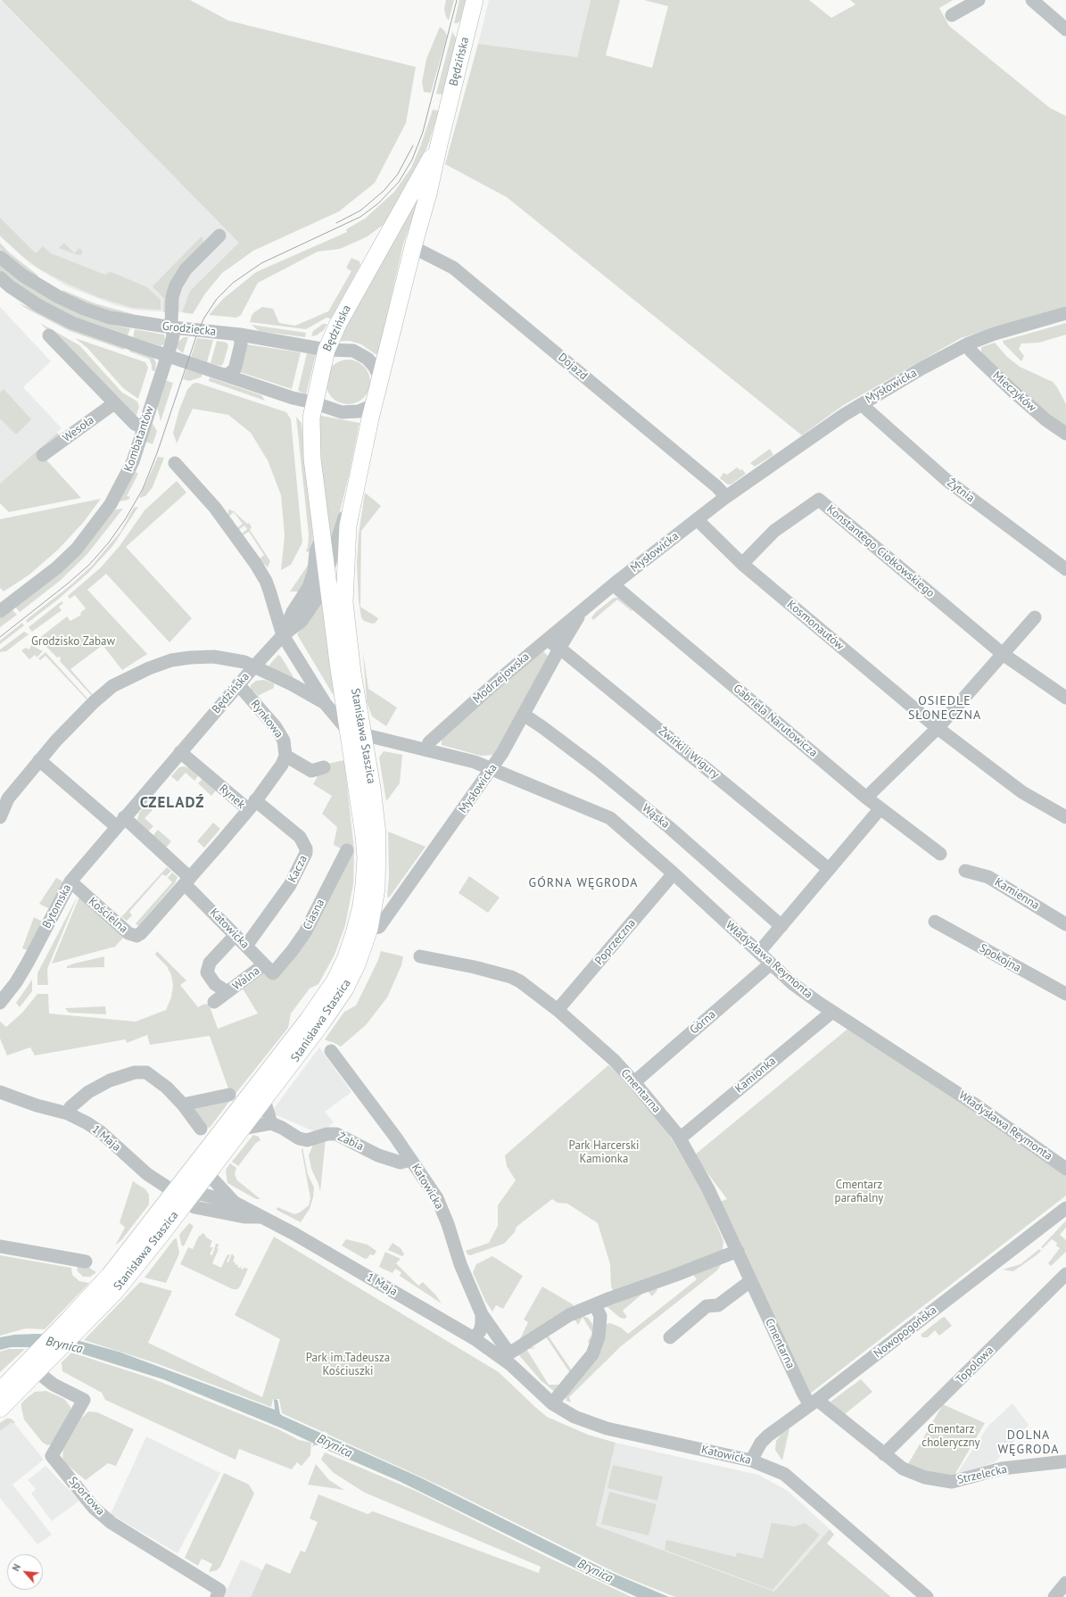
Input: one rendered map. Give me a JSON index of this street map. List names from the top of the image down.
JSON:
{
  "streets": {
    "main road": ["Będzińska", "Stanisława Staszica"],
    "street": [
      "Grodziecka",
      "Dojazd",
      "Mysłowicka",
      "Mieczyków",
      "Wesoła",
      "Kombatantów",
      "Żytnia",
      "Konstantego Ciołkowskiego",
      "Kosmonautów",
      "Modrzejowska",
      "Rynkowa",
      "Gabriela Narutowicza",
      "Żwirki i Wigury",
      "Rynek",
      "Wąska",
      "Kacza",
      "Kamienna",
      "Bytomska",
      "Ciasna",
      "Kościelna",
      "Katowicka",
      "Poprzeczna",
      "Spokojna",
      "Władysława Reymonta",
      "Walna",
      "Górna",
      "Kamionka",
      "Cmentarna",
      "1 Maja",
      "Żabia",
      "Nowopogońska",
      "Topolowa",
      "Strzelecka",
      "Sportowa"
    ]
  },
  "crossings": [
    ["Będzińska", "Grodziecka"],
    ["Będzińska", "Dojazd"],
    ["Będzińska", "Rynkowa"],
    ["Będzińska", "Stanisława Staszica"],
    ["Będzińska", "Rynek"],
    ["Grodziecka", "Kombatantów"],
    ["Dojazd", "Mysłowicka"],
    ["Mysłowicka", "Mieczyków"],
    ["Mysłowicka", "Żytnia"],
    ["Mysłowicka", "Kosmonautów"],
    ["Mysłowicka", "Modrzejowska"],
    ["Mysłowicka", "Gabriela Narutowicza"],
    ["Mysłowicka", "Stanisława Staszica"],
    ["Mysłowicka", "Żwirki i Wigury"],
    ["Mysłowicka", "Wąska"],
    ["Mysłowicka", "Władysława Reymonta"],
    ["Konstantego Ciołkowskiego", "Kosmonautów"],
    ["Modrzejowska", "Żwirki i Wigury"],
    ["Stanisława Staszica", "1 Maja"],
    ["Stanisława Staszica", "Sportowa"],
    ["Rynek", "Kacza"],
    ["Rynek", "Kościelna"],
    ["Rynek", "Katowicka"],
    ["Kacza", "Katowicka"],
    ["Bytomska", "Kościelna"],
    ["Ciasna", "Katowicka"],
    ["Ciasna", "Walna"],
    ["Kościelna", "Katowicka"],
    ["Katowicka", "Walna"],
    ["Katowicka", "1 Maja"],
    ["Katowicka", "Żabia"],
    ["Katowicka", "Nowopogońska"],
    ["Poprzeczna", "Władysława Reymonta"],
    ["Poprzeczna", "Cmentarna"],
    ["Władysława Reymonta", "Górna"],
    ["Władysława Reymonta", "Kamionka"],
    ["Górna", "Cmentarna"],
    ["Kamionka", "Cmentarna"],
    ["Cmentarna", "Nowopogońska"],
    ["Cmentarna", "Strzelecka"],
    ["Nowopogońska", "Strzelecka"],
    ["Topolowa", "Strzelecka"]
  ],
  "districts": [
    "OSIEDLE SŁONECZNA",
    "CZELADŹ",
    "GÓRNA WĘGRODA",
    "DOLNA WĘGRODA"
  ],
  "water": ["Brynica"],
  "parks": [
    "Grodzisko Zabaw",
    "Park Harcerski Kamionka",
    "Cmentarz parafialny",
    "Park im.Tadeusza Kościuszki",
    "Cmentarz choleryczny"
  ],
  "north": "top left"
}
